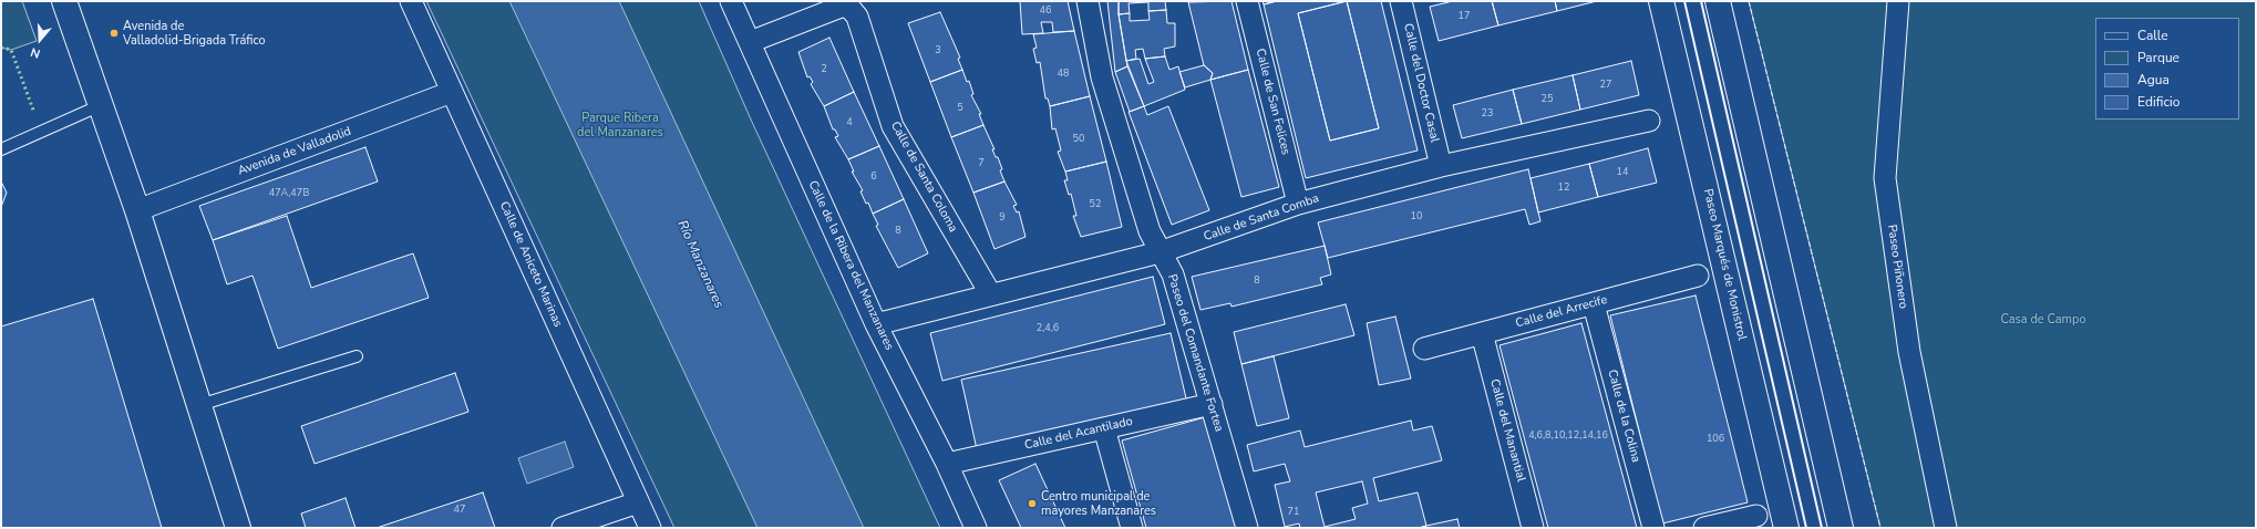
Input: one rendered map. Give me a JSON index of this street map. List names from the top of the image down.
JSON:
{
  "streets": {
    "main road": ["Paseo Marqués de Monistrol"],
    "street": [
      "Calle del Doctor Casal",
      "Calle de San Felices",
      "Avenida de Valladolid",
      "Calle de Santa Coloma",
      "Calle de Santa Comba",
      "Calle de Aniceto Marinas",
      "Calle de la Ribera del Manzanares",
      "Paseo Piñonero",
      "Calle del Arrecife",
      "Paseo del Comandante Fortea",
      "Calle de la Colina",
      "Calle del Manantial",
      "Calle del Acantilado"
    ]
  },
  "crossings": [
    ["Calle del Doctor Casal", "Calle de Santa Comba"],
    ["Calle de San Felices", "Calle de Santa Comba"],
    ["Avenida de Valladolid", "Calle de Aniceto Marinas"],
    ["Calle de Santa Coloma", "Calle de Santa Comba"],
    ["Calle de Santa Coloma", "Calle de la Ribera del Manzanares"],
    ["Calle de Santa Comba", "Calle de la Ribera del Manzanares"],
    ["Calle de Santa Comba", "Paseo del Comandante Fortea"],
    ["Calle de la Ribera del Manzanares", "Calle del Acantilado"],
    ["Calle del Arrecife", "Calle de la Colina"],
    ["Calle del Arrecife", "Calle del Manantial"],
    ["Paseo del Comandante Fortea", "Calle del Acantilado"]
  ],
  "water": ["Río Manzanares"],
  "parks": ["Parque Ribera del Manzanares", "Casa de Campo"],
  "places": ["Avenida de Valladolid-Brigada Tráfico", "Centro municipal de mayores Manzanares"],
  "house_numbers": [
    "46",
    "17",
    "3",
    "2",
    "48",
    "27",
    "25",
    "5",
    "23",
    "4",
    "50",
    "7",
    "14",
    "6",
    "12",
    "47A,47B",
    "52",
    "10",
    "9",
    "8",
    "8",
    "2,4,6",
    "4,6,8,10,12,14,16",
    "106",
    "47",
    "71"
  ],
  "legend": [
    "Calle",
    "Parque",
    "Agua",
    "Edificio"
  ],
  "north": "bottom"
}
